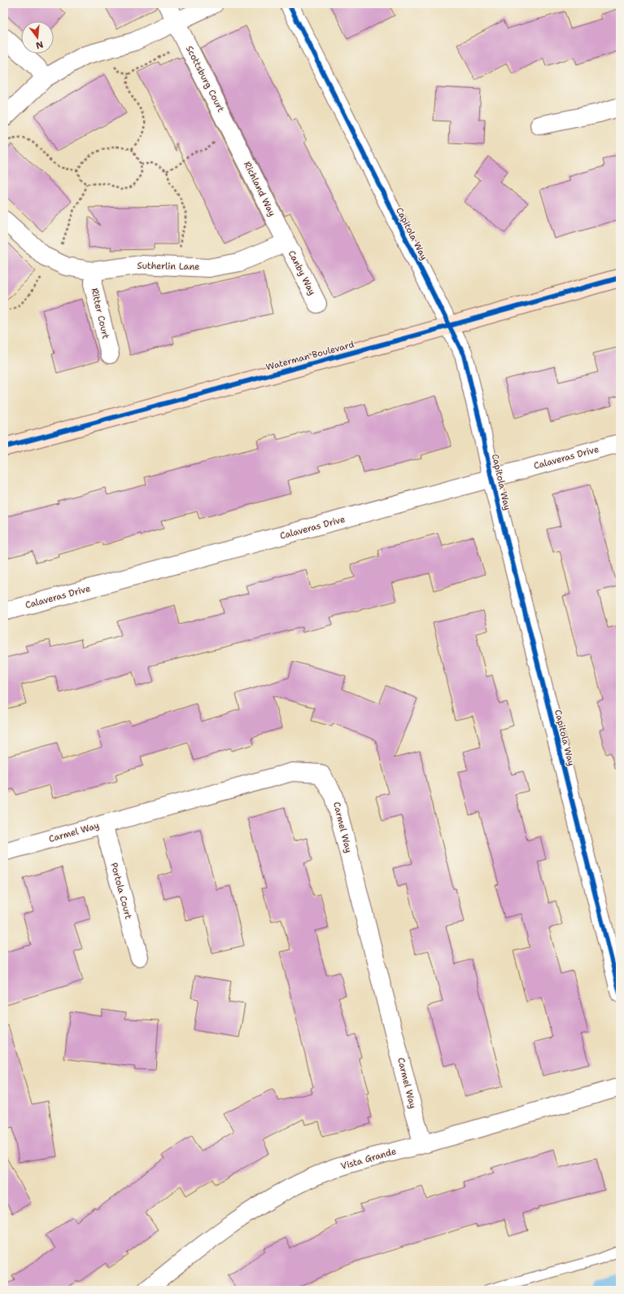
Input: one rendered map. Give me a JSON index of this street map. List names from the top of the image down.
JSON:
{
  "streets": {
    "main road": ["Waterman Boulevard"],
    "street": [
      "Scottsburg Court",
      "Richland Way",
      "Capitola Way",
      "Sutherlin Lane",
      "Canby Way",
      "Ritter Court",
      "Calaveras Drive",
      "Carmel Way",
      "Portola Court",
      "Vista Grande"
    ]
  },
  "crossings": [
    ["Scottsburg Court", "Richland Way"],
    ["Richland Way", "Sutherlin Lane"],
    ["Richland Way", "Canby Way"],
    ["Capitola Way", "Waterman Boulevard"],
    ["Capitola Way", "Calaveras Drive"],
    ["Sutherlin Lane", "Canby Way"],
    ["Sutherlin Lane", "Ritter Court"],
    ["Carmel Way", "Portola Court"],
    ["Carmel Way", "Vista Grande"]
  ],
  "north": "bottom"
}
